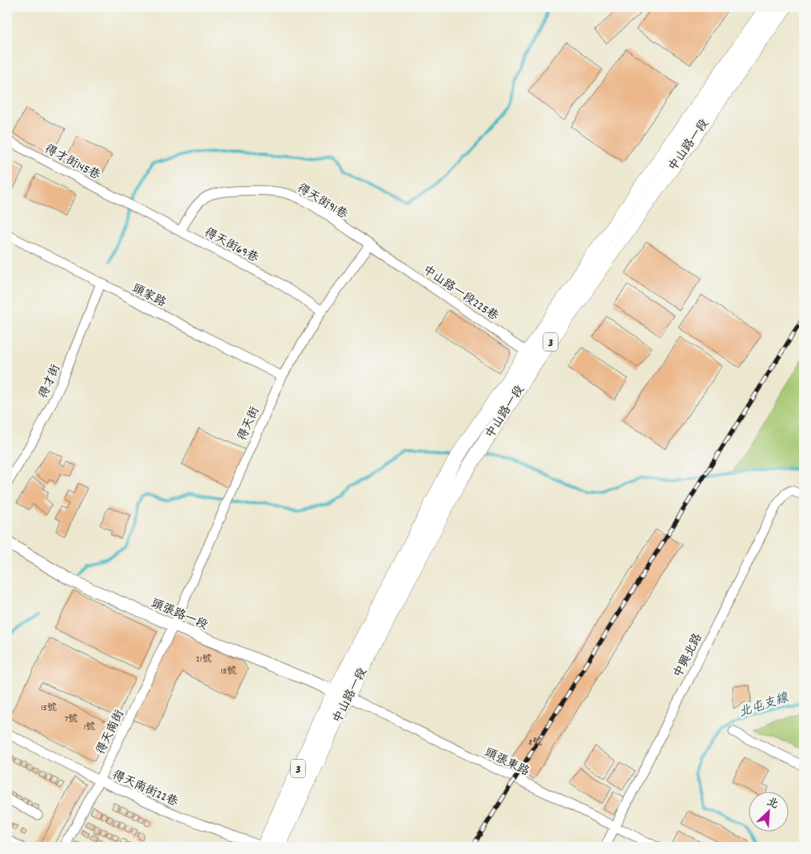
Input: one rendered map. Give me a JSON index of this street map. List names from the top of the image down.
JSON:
{
  "streets": {
    "main road": ["中山路一段", "3"],
    "street": [
      "得才街145巷",
      "得天街91巷",
      "得天街69巷",
      "中山路一段225巷",
      "頭家路",
      "得才街",
      "得天街",
      "頭張路一段",
      "中興北路",
      "得天南街",
      "頭張東路",
      "得天南街22巷"
    ]
  },
  "crossings": [
    ["中山路一段", "中山路一段225巷"],
    ["中山路一段", "頭張路一段"],
    ["中山路一段", "頭張東路"],
    ["中山路一段", "得天南街22巷"],
    ["得才街145巷", "得天街69巷"],
    ["得天街91巷", "得天街69巷"],
    ["得天街91巷", "中山路一段225巷"],
    ["得天街91巷", "得天街"],
    ["得天街69巷", "得天街"],
    ["中山路一段225巷", "得天街"],
    ["頭家路", "得才街"],
    ["頭家路", "得天街"],
    ["得天街", "頭張路一段"],
    ["得天街", "得天南街"],
    ["頭張路一段", "得天南街"],
    ["頭張路一段", "頭張東路"],
    ["中興北路", "頭張東路"],
    ["得天南街", "得天南街22巷"]
  ],
  "water": ["北屯支線"],
  "house_numbers": [
    "21號",
    "15號",
    "15號",
    "7號",
    "1號",
    "8號"
  ],
  "north": "top right"
}
